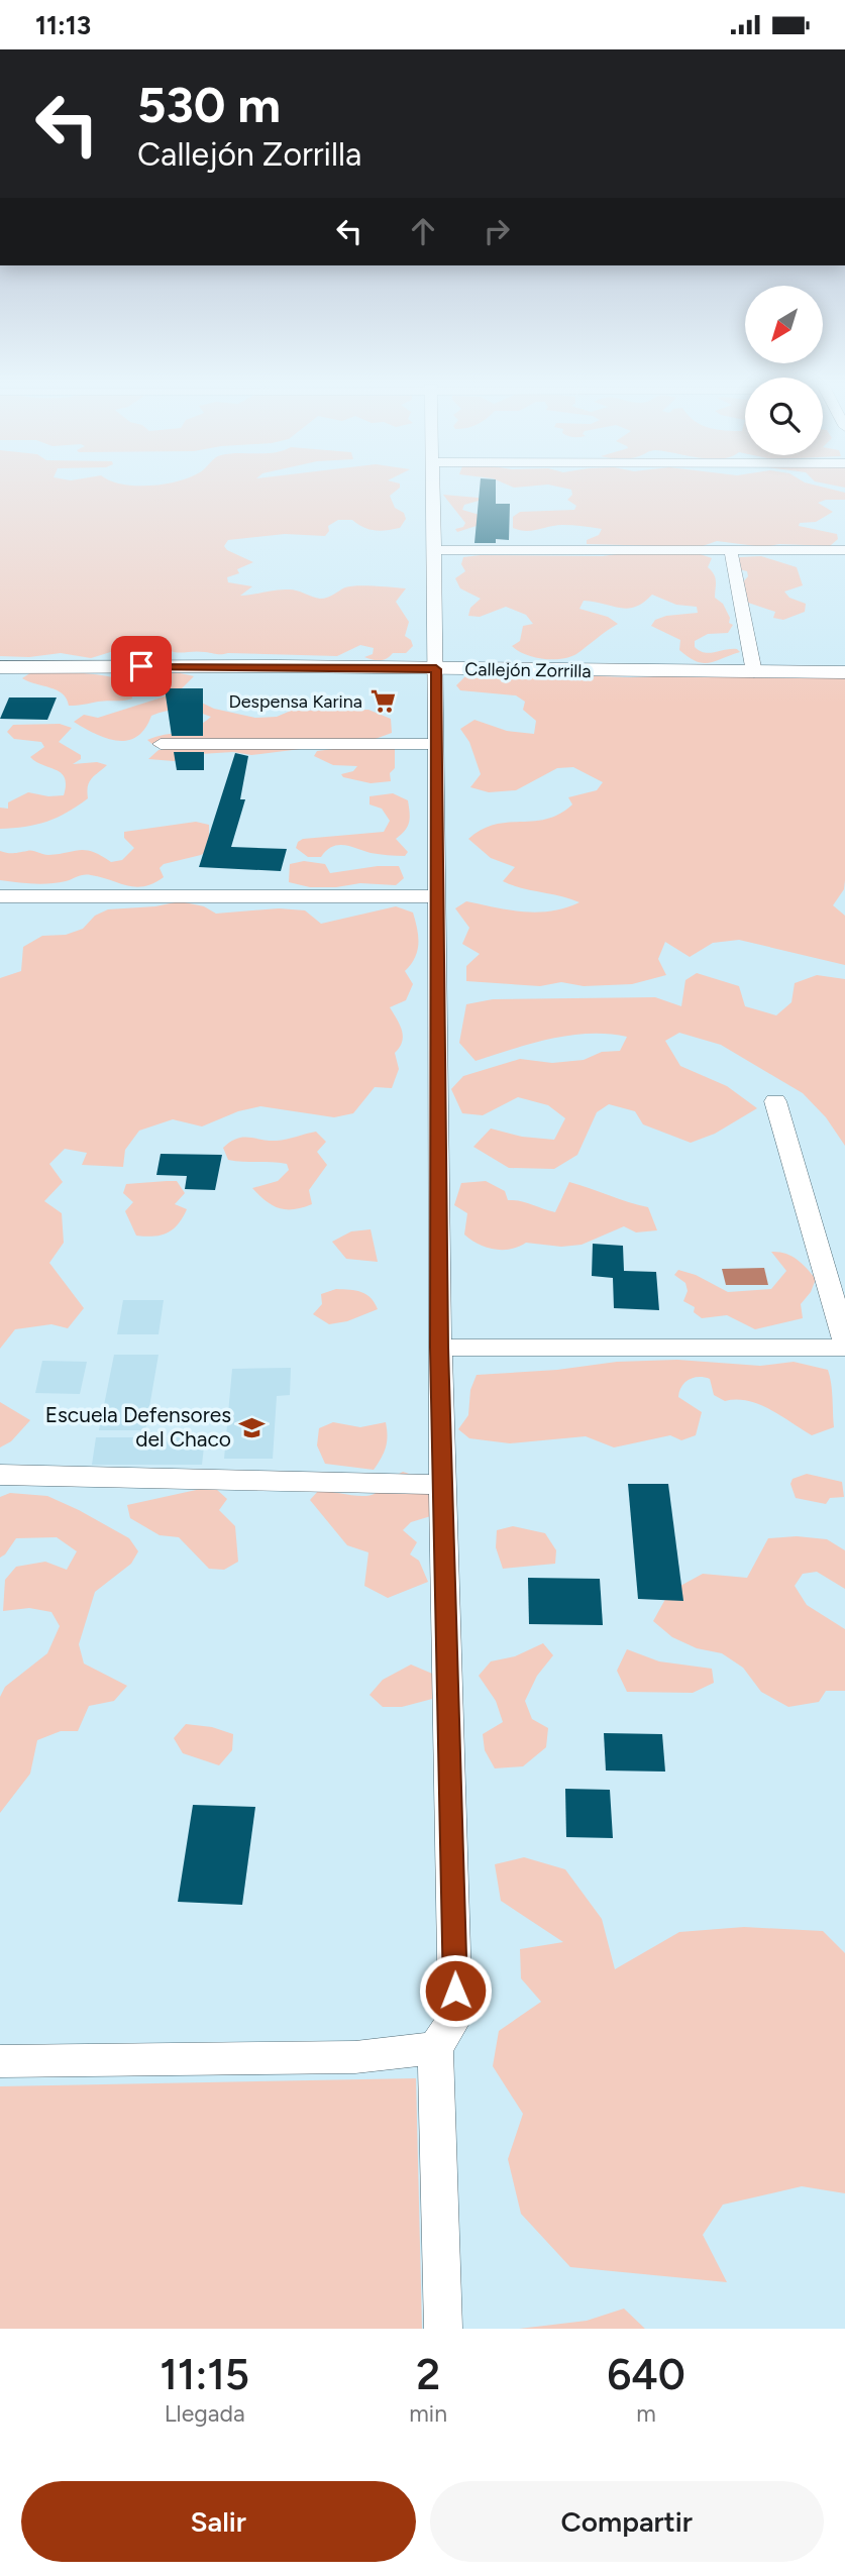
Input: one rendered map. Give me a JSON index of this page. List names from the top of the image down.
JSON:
{
  "streets": {
    "street": ["Callejón Zorrilla"]
  },
  "places": {
    "supermarket": ["Despensa Karina"],
    "school or university": ["Escuela Defensores del Chaco"]
  },
  "north": "bottom left",
  "page": {
    "status": "11:13",
    "turn": ["530 m", "Callejón Zorrilla"],
    "eta": [
      "11:15",
      "Llegada",
      "2",
      "min",
      "640",
      "m"
    ],
    "buttons": ["Salir", "Compartir"]
  }
}
